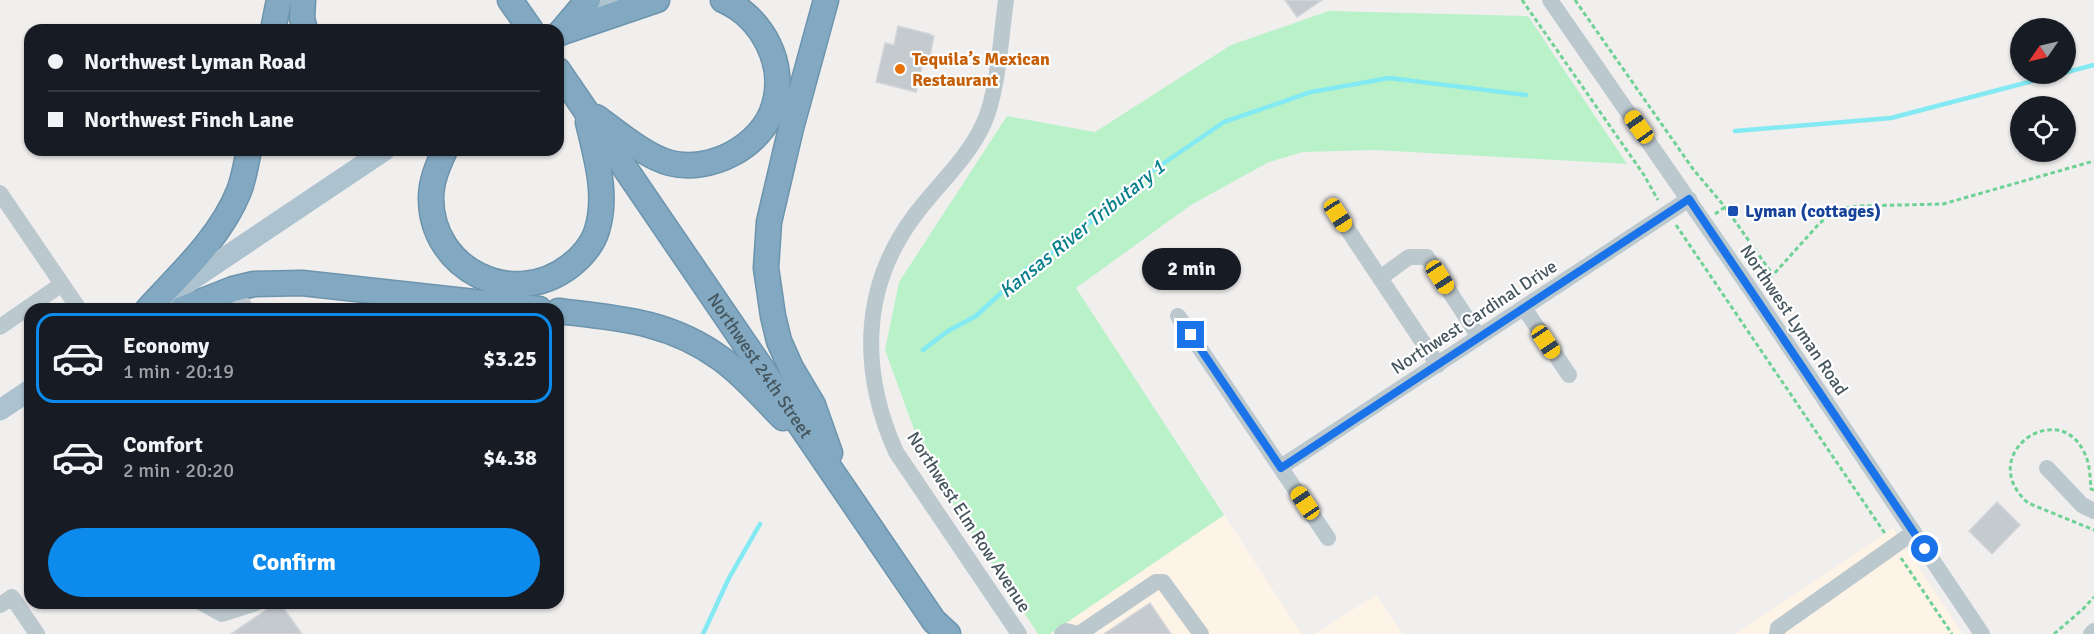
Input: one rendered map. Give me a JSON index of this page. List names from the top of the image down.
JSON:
{
  "streets": {
    "highway": ["Northwest 24th Street"],
    "street": ["Northwest Cardinal Drive", "Northwest Lyman Road", "Northwest Elm Row Avenue"]
  },
  "crossings": [
    ["Northwest Cardinal Drive", "Northwest Lyman Road"]
  ],
  "water": ["Kansas River Tributary 1"],
  "places": {
    "other": ["Tequila’s Mexican Restaurant"],
    "transit": ["Lyman (cottages)"]
  },
  "north": "bottom left",
  "page": {
    "banner": ["Northwest Lyman Road", "Northwest Finch Lane"],
    "bubble": "2 min",
    "list": [
      {
        "name": "Economy",
        "note": "1 min · 20:19",
        "value": "$3.25"
      },
      {
        "name": "Comfort",
        "note": "2 min · 20:20",
        "value": "$4.38"
      }
    ],
    "buttons": "Confirm"
  }
}
